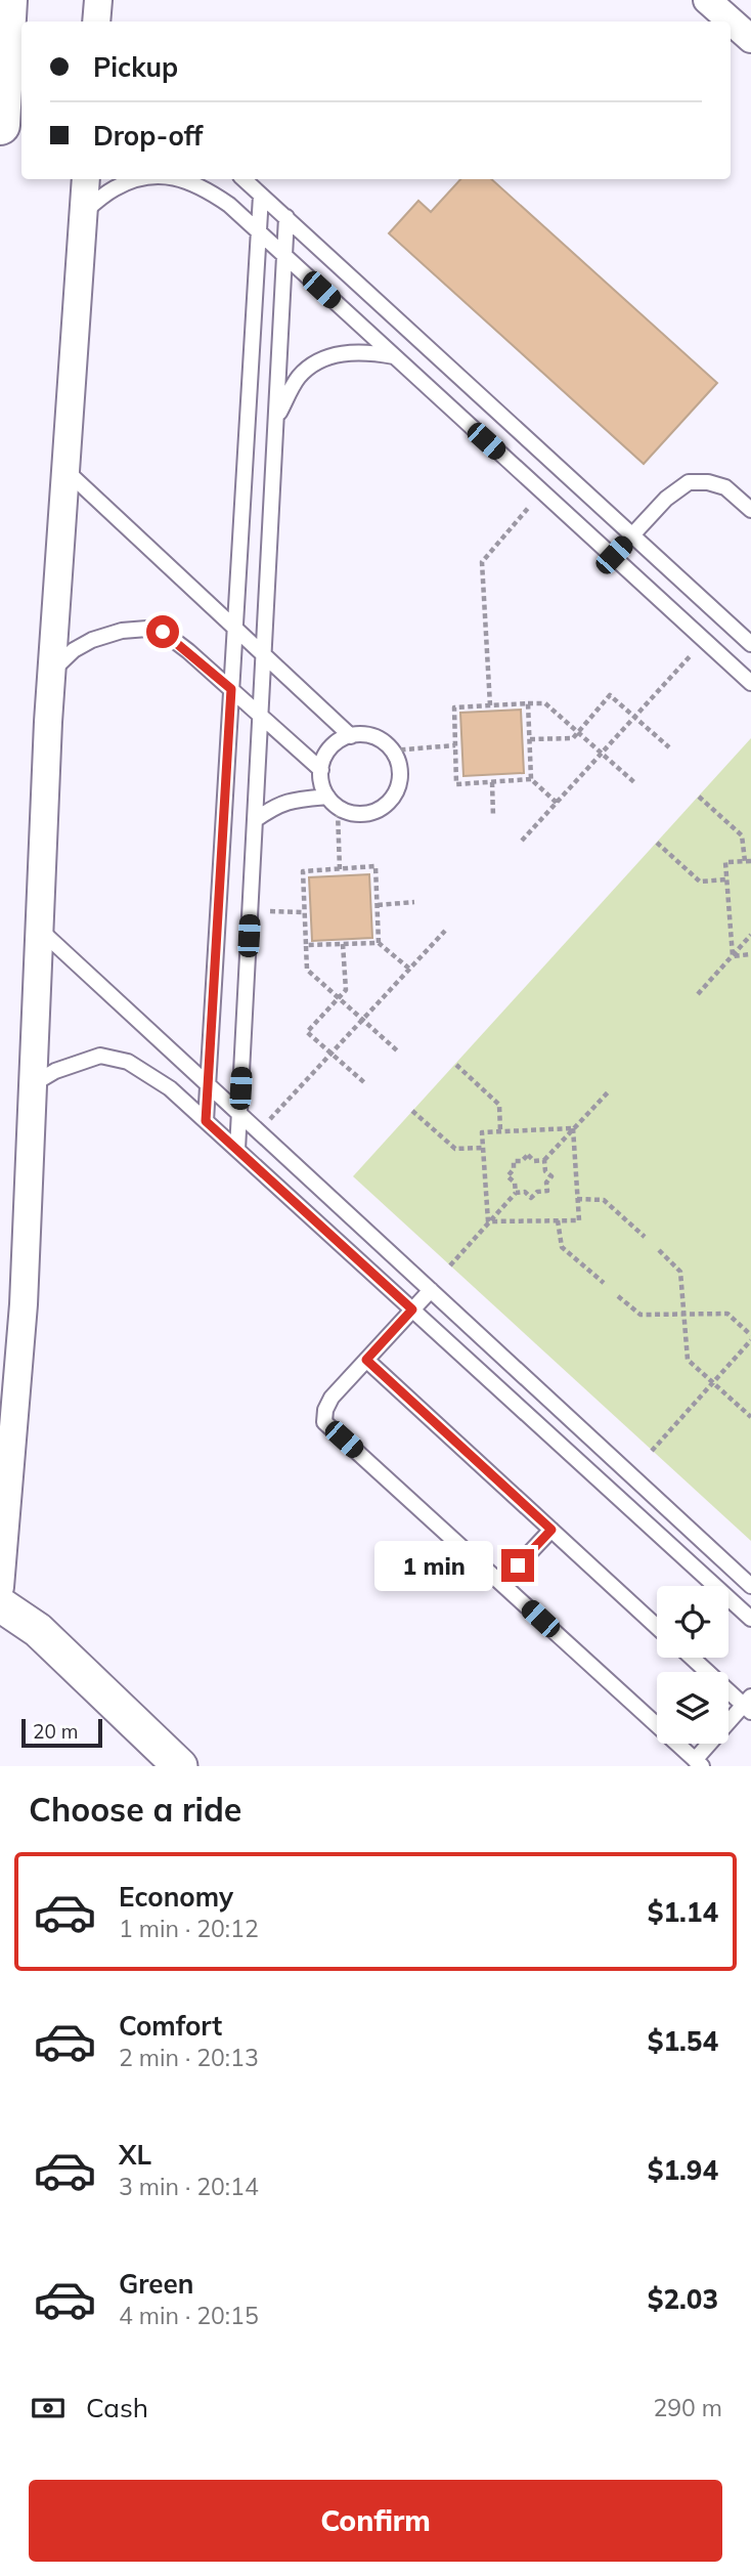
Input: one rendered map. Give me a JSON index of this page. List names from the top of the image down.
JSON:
{
  "scale_bar": "20 m",
  "page": {
    "banner": ["Pickup", "Drop-off"],
    "bubble": "1 min",
    "scale": "20 m",
    "heading": "Choose a ride",
    "list": [
      {
        "name": "Economy",
        "note": "1 min · 20:12",
        "value": "$1.14"
      },
      {
        "name": "Comfort",
        "note": "2 min · 20:13",
        "value": "$1.54"
      },
      {
        "name": "XL",
        "note": "3 min · 20:14",
        "value": "$1.94"
      },
      {
        "name": "Green",
        "note": "4 min · 20:15",
        "value": "$2.03"
      }
    ],
    "pay": ["Cash", "290 m"],
    "buttons": "Confirm"
  }
}
